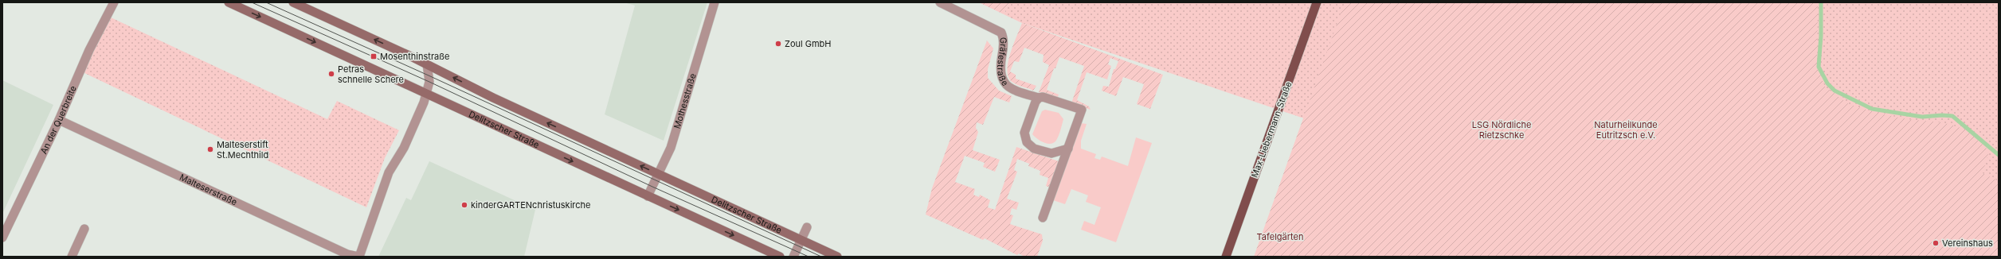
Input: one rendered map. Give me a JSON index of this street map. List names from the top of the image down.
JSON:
{
  "streets": {
    "main road": ["Delitzscher Straße", "Max-Liebermann-Straße"],
    "street": [
      "Gräfestraße",
      "Mothesstraße",
      "An der Querbreite",
      "Malteserstraße"
    ]
  },
  "crossings": [
    ["Mothesstraße", "Delitzscher Straße"],
    ["An der Querbreite", "Malteserstraße"]
  ],
  "parks": ["LSG Nördliche Rietzschke", "Naturheilkunde Eutritzsch e.V.", "Tafelgärten"],
  "places": {
    "other": [
      "Zoul GmbH",
      "Petras schnelle Schere",
      "Malteserstift St.Mechthild",
      "kinderGARTENchristuskirche",
      "Vereinshaus"
    ],
    "transit": ["Mosenthinstraße"]
  }
}
